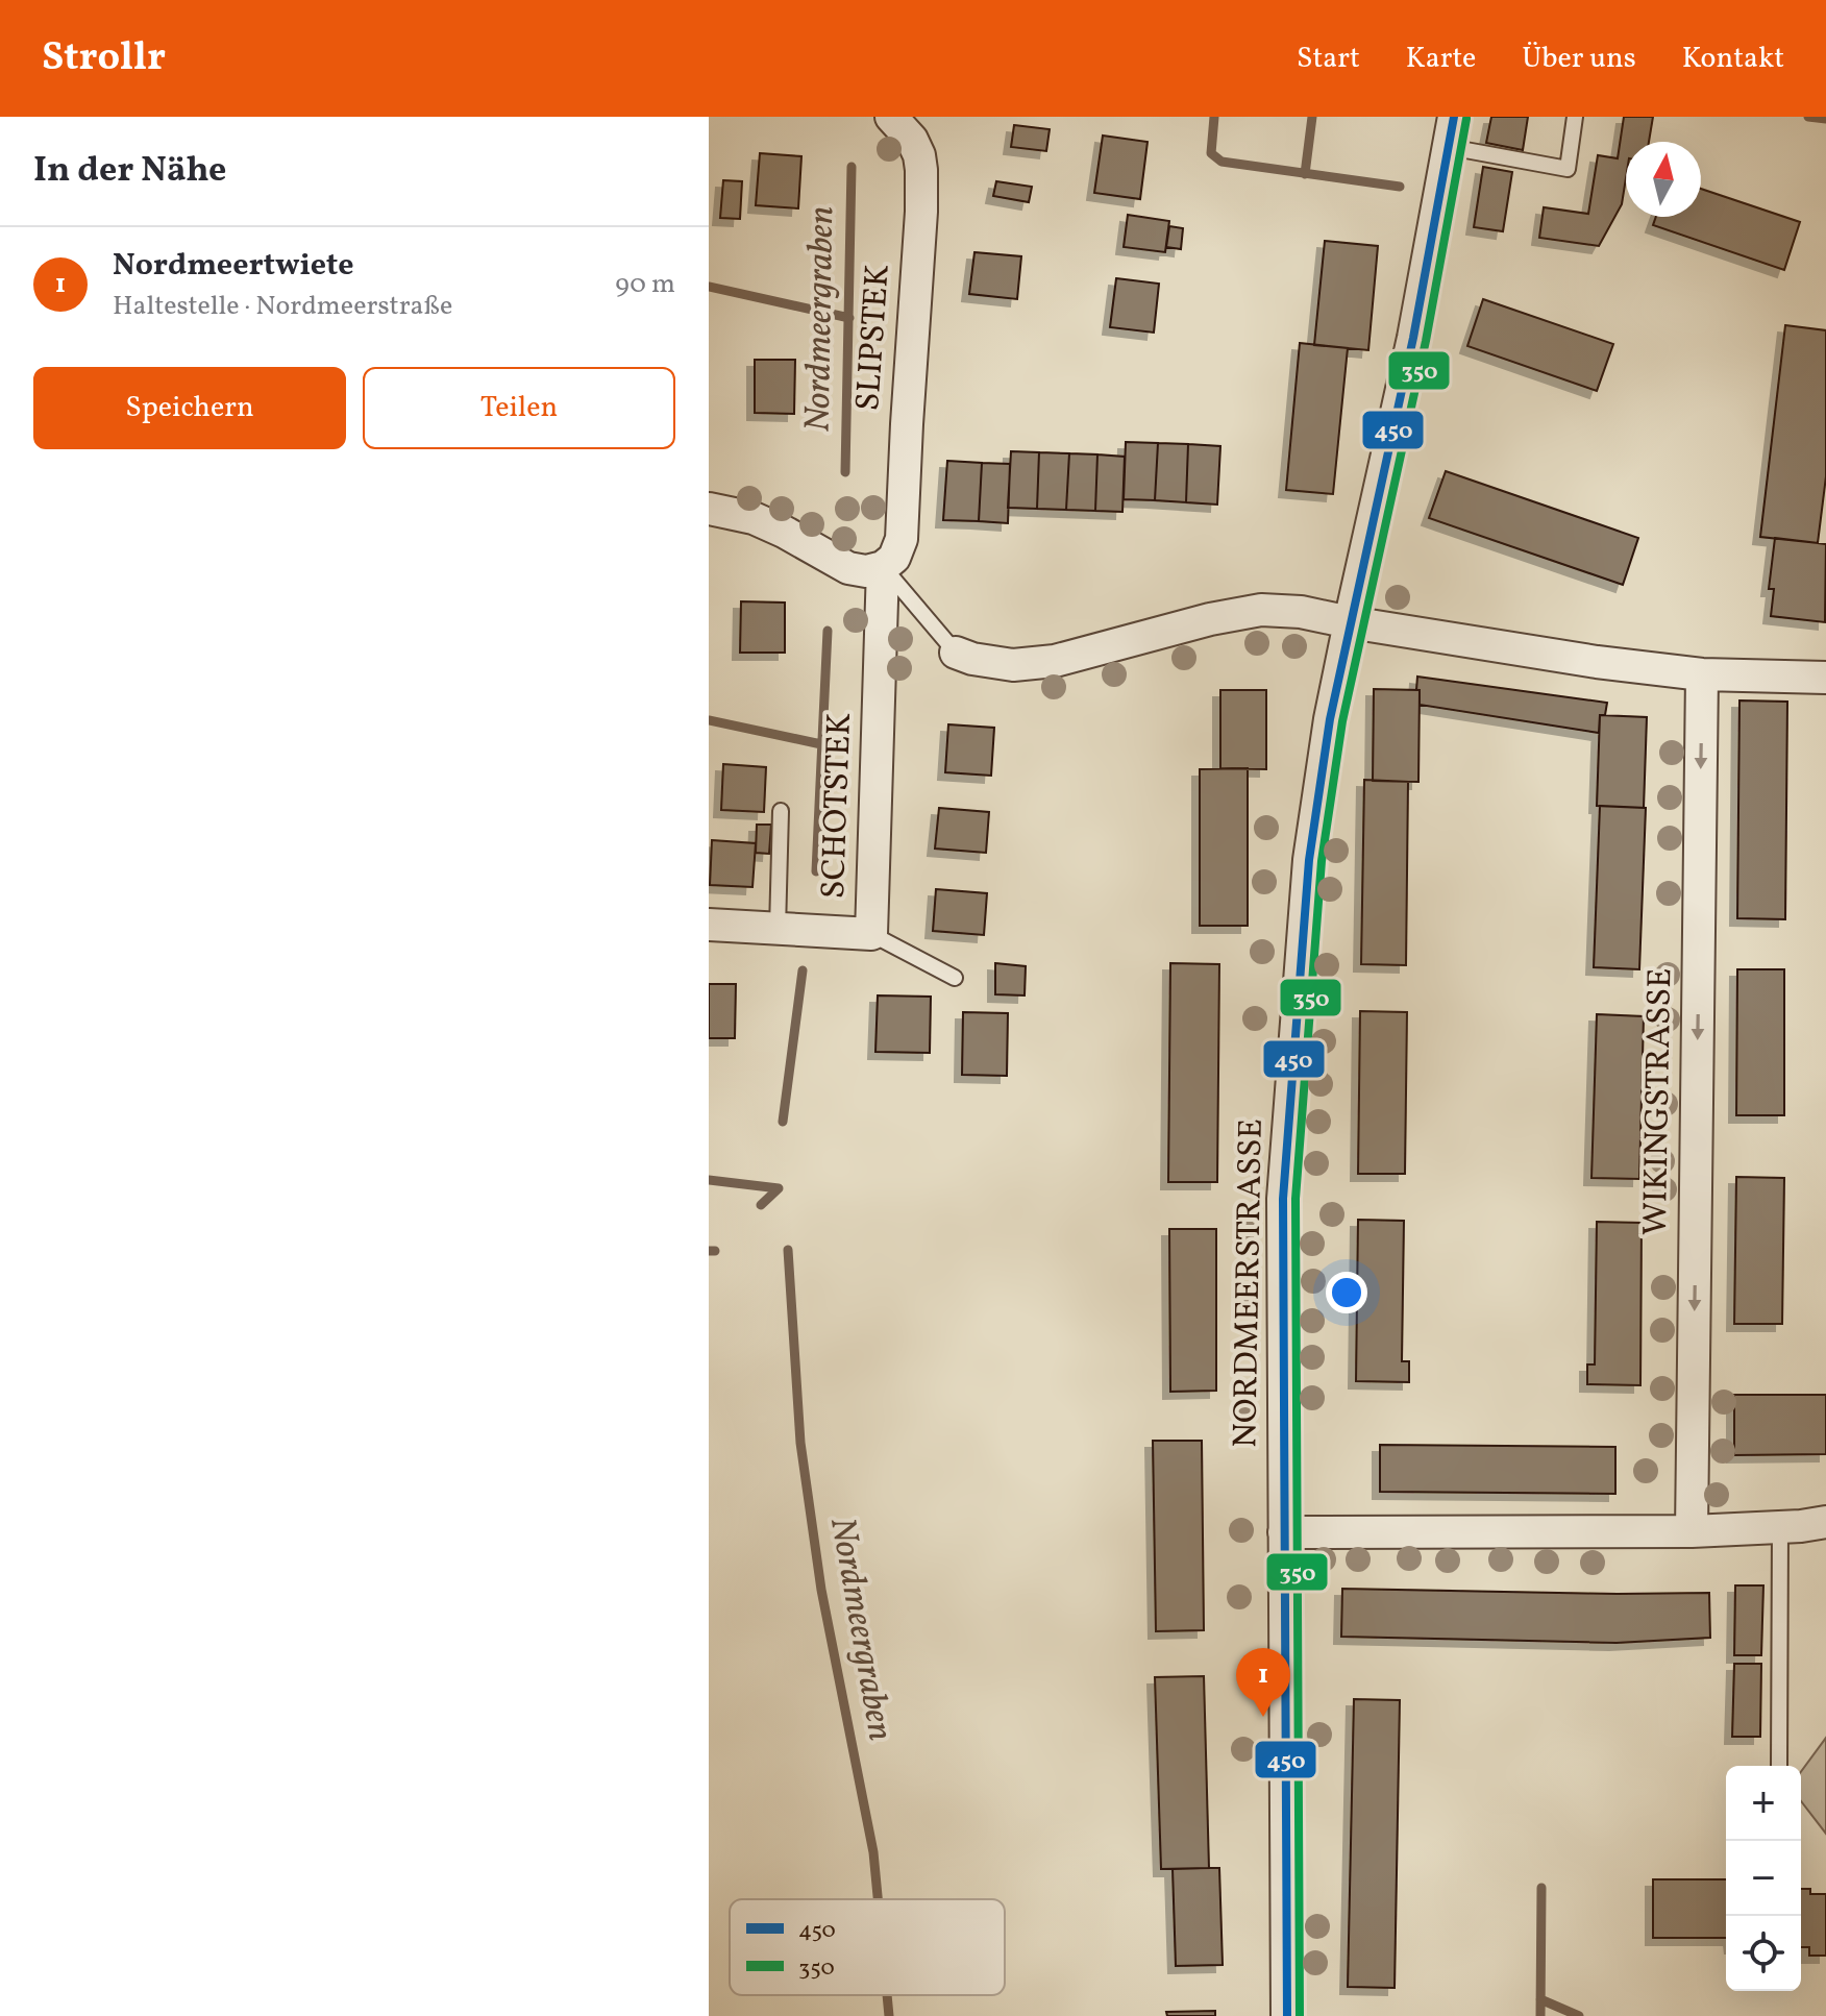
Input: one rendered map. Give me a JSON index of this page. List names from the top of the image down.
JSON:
{
  "streets": {
    "street": [
      "SLIPSTEK",
      "SCHOTSTEK",
      "WIKINGSTRASSE",
      "NORDMEERSTRASSE"
    ]
  },
  "crossings": [
    ["SLIPSTEK", "SCHOTSTEK"]
  ],
  "one_way": ["WIKINGSTRASSE"],
  "water": ["Nordmeergraben"],
  "lines": ["transit line 450", "transit line 350"],
  "legend": ["450", "350"],
  "north": "top",
  "page": {
    "header": "Strollr",
    "nav": [
      "Start",
      "Karte",
      "Über uns",
      "Kontakt"
    ],
    "heading": "In der Nähe",
    "list": [
      {
        "mark": "1",
        "name": "Nordmeertwiete",
        "note": "Haltestelle · Nordmeerstraße",
        "value": "90 m"
      }
    ],
    "buttons": ["Speichern", "Teilen"],
    "pins": "1",
    "map_buttons": ["+", "−"]
  }
}
